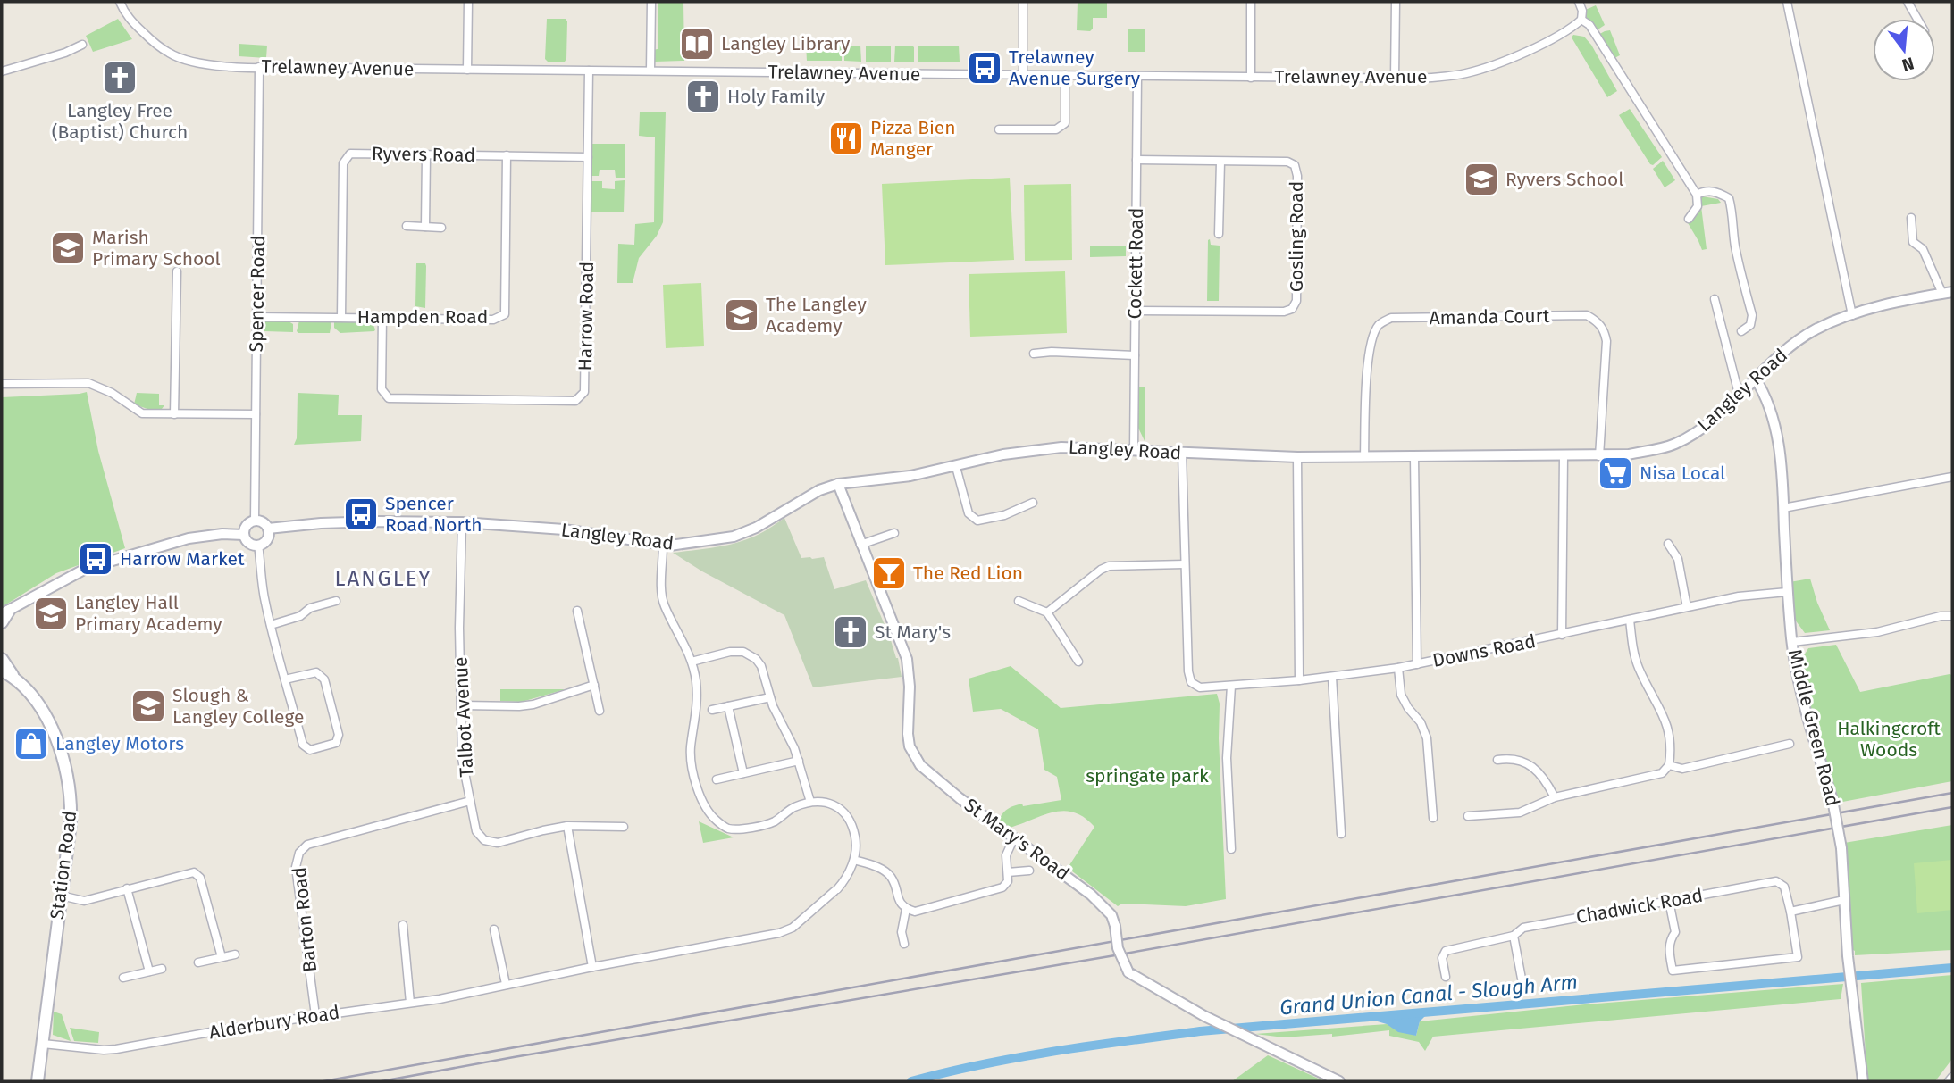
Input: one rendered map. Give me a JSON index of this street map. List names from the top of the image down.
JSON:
{
  "streets": {
    "main road": ["Station Road"],
    "street": [
      "Trelawney Avenue",
      "Ryvers Road",
      "Gosling Road",
      "Cockett Road",
      "Spencer Road",
      "Harrow Road",
      "Hampden Road",
      "Amanda Court",
      "Langley Road",
      "Downs Road",
      "Talbot Avenue",
      "Middle Green Road",
      "St Mary's Road",
      "Chadwick Road",
      "Barton Road",
      "Alderbury Road"
    ]
  },
  "crossings": [
    ["Trelawney Avenue", "Cockett Road"],
    ["Trelawney Avenue", "Spencer Road"],
    ["Trelawney Avenue", "Harrow Road"],
    ["Ryvers Road", "Harrow Road"],
    ["Ryvers Road", "Hampden Road"],
    ["Gosling Road", "Cockett Road"],
    ["Cockett Road", "Langley Road"],
    ["Spencer Road", "Hampden Road"],
    ["Spencer Road", "Langley Road"],
    ["Harrow Road", "Hampden Road"],
    ["Amanda Court", "Langley Road"],
    ["Langley Road", "Talbot Avenue"],
    ["Langley Road", "Middle Green Road"],
    ["Langley Road", "St Mary's Road"],
    ["Downs Road", "Middle Green Road"],
    ["Talbot Avenue", "Barton Road"],
    ["Station Road", "Alderbury Road"],
    ["Barton Road", "Alderbury Road"]
  ],
  "districts": ["LANGLEY"],
  "water": ["Grand Union Canal - Slough Arm"],
  "parks": ["Halkingcroft Woods", "springate park"],
  "places": {
    "library": ["Langley Library"],
    "bus stop": ["Trelawney Avenue Surgery", "Spencer Road North", "Harrow Market"],
    "church": ["Langley Free (Baptist) Church", "Holy Family", "St Mary's"],
    "restaurant": ["Pizza Bien Manger"],
    "school or university": [
      "Ryvers School",
      "Marish Primary School",
      "The Langley Academy",
      "Langley Hall Primary Academy",
      "Slough & Langley College"
    ],
    "supermarket": ["Nisa Local"],
    "bar": ["The Red Lion"],
    "shop": ["Langley Motors"]
  },
  "north": "bottom"
}
